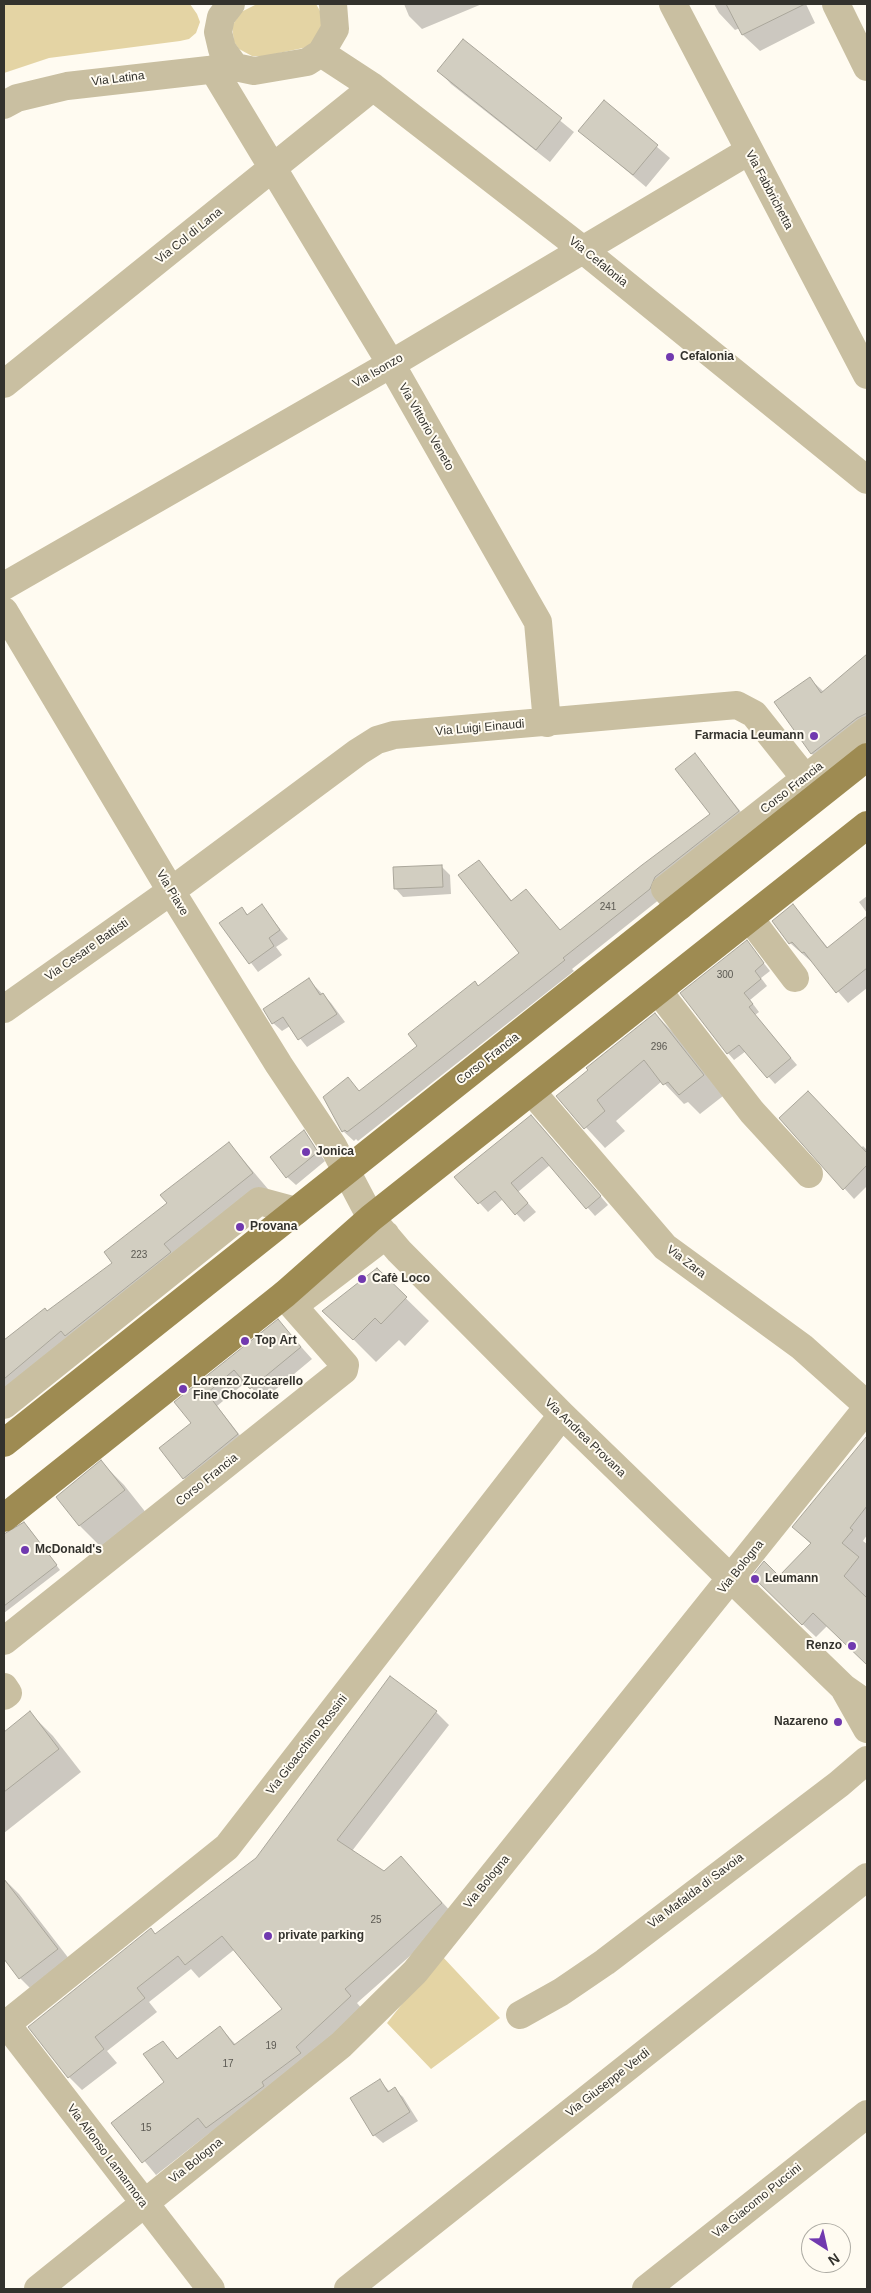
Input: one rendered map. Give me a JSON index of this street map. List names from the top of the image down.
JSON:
{
  "streets": {
    "main road": ["Corso Francia"],
    "street": [
      "Via Latina",
      "Via Fabbrichetta",
      "Via Col di Lana",
      "Via Cefalonia",
      "Via Isonzo",
      "Via Vittorio Veneto",
      "Via Luigi Einaudi",
      "Via Piave",
      "Via Cesare Battisti",
      "Via Zara",
      "Via Andrea Provana",
      "Via Bologna",
      "Via Gioacchino Rossini",
      "Via Mafalda di Savoia",
      "Via Giuseppe Verdi",
      "Via Alfonso Lamarmora",
      "Via Giacomo Puccini"
    ]
  },
  "crossings": [
    ["Via Latina", "Via Cefalonia"],
    ["Via Latina", "Via Vittorio Veneto"],
    ["Via Fabbrichetta", "Via Isonzo"],
    ["Via Col di Lana", "Via Cefalonia"],
    ["Via Col di Lana", "Via Vittorio Veneto"],
    ["Via Cefalonia", "Via Isonzo"],
    ["Via Isonzo", "Via Vittorio Veneto"],
    ["Via Vittorio Veneto", "Via Luigi Einaudi"],
    ["Via Luigi Einaudi", "Corso Francia"],
    ["Via Luigi Einaudi", "Via Piave"],
    ["Via Luigi Einaudi", "Via Cesare Battisti"],
    ["Corso Francia", "Via Piave"],
    ["Corso Francia", "Via Andrea Provana"],
    ["Via Piave", "Via Cesare Battisti"],
    ["Via Piave", "Via Andrea Provana"],
    ["Via Zara", "Via Bologna"],
    ["Via Andrea Provana", "Via Bologna"],
    ["Via Andrea Provana", "Via Gioacchino Rossini"],
    ["Via Bologna", "Via Alfonso Lamarmora"],
    ["Via Gioacchino Rossini", "Via Alfonso Lamarmora"]
  ],
  "places": [
    "Cefalonia",
    "Farmacia Leumann",
    "Jonica",
    "Provana",
    "Cafè Loco",
    "Top Art",
    "Lorenzo Zuccarello Fine Chocolate",
    "McDonald's",
    "Leumann",
    "Renzo",
    "Nazareno",
    "private parking"
  ],
  "house_numbers": [
    "241",
    "300",
    "296",
    "223",
    "25",
    "19",
    "17",
    "15"
  ],
  "north": "bottom right"
}
